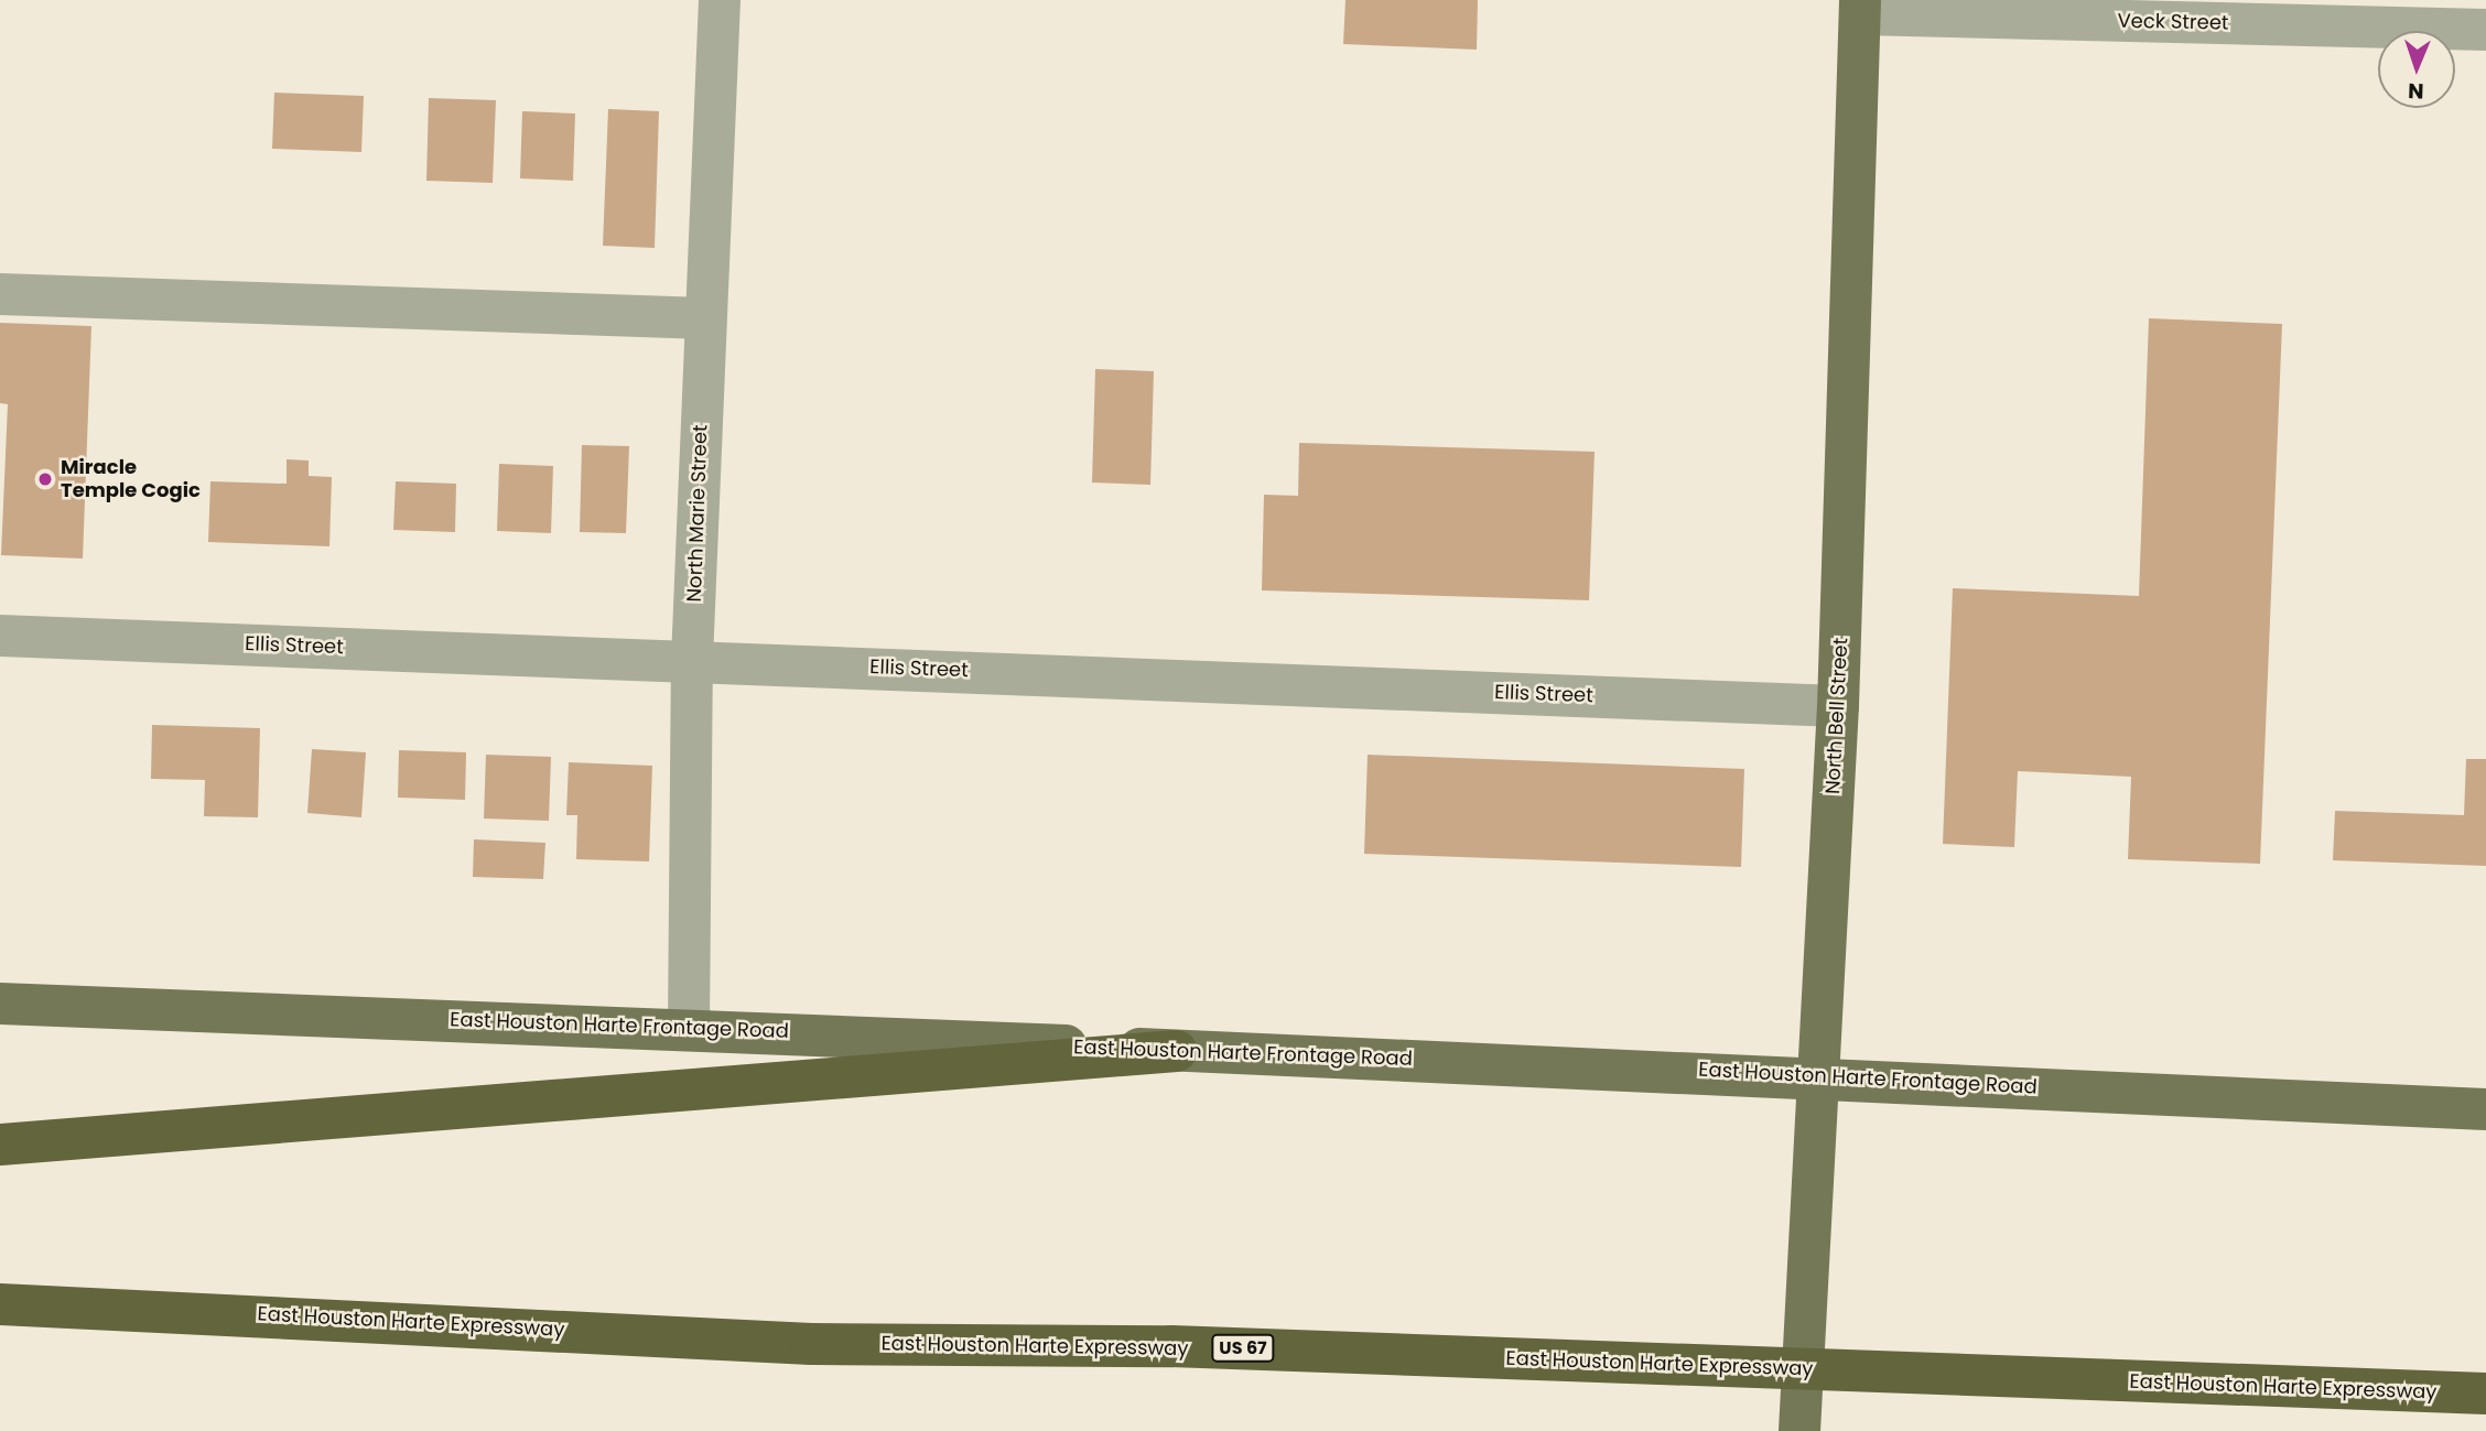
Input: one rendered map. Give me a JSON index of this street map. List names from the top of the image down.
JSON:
{
  "streets": {
    "highway": ["East Houston Harte Expressway", "US 67"],
    "main road": ["North Bell Street", "East Houston Harte Frontage Road"],
    "street": ["Veck Street", "North Marie Street", "Ellis Street"]
  },
  "crossings": [
    ["Veck Street", "North Bell Street"],
    ["North Marie Street", "Ellis Street"],
    ["North Marie Street", "East Houston Harte Frontage Road"],
    ["Ellis Street", "North Bell Street"],
    ["North Bell Street", "East Houston Harte Frontage Road"]
  ],
  "places": ["Miracle Temple Cogic"],
  "north": "bottom"
}
